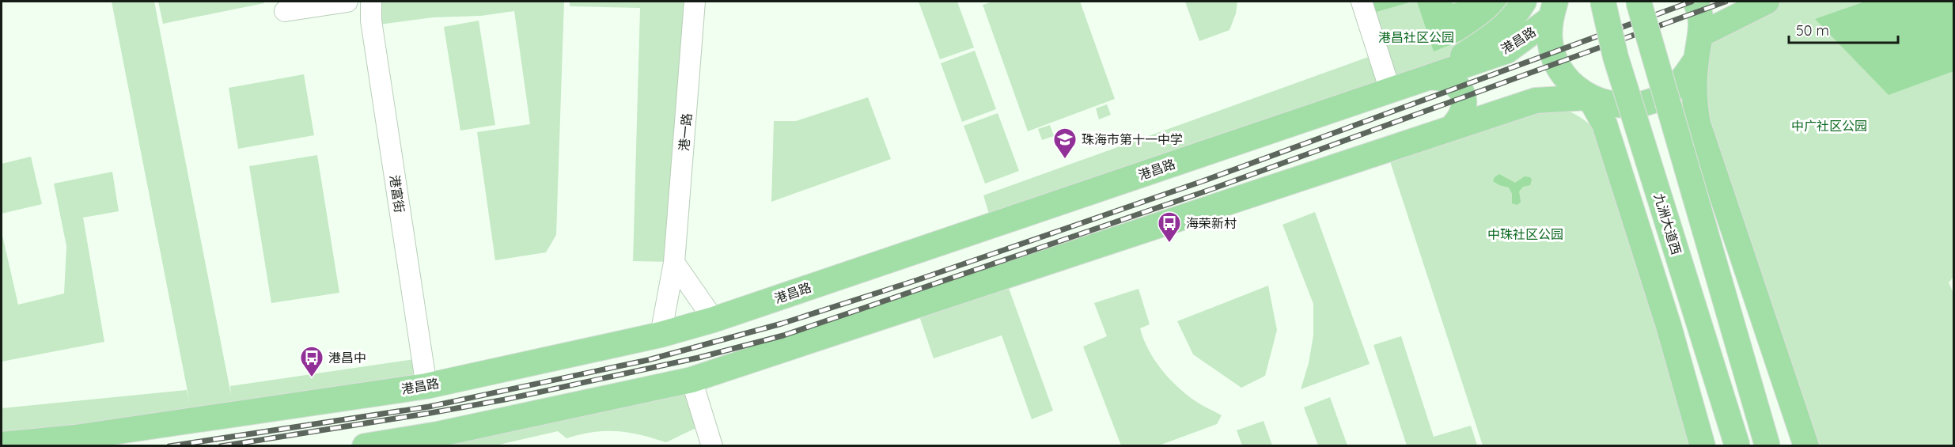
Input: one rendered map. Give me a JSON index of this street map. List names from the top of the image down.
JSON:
{
  "streets": {
    "main road": ["港昌路", "九洲大道西"],
    "street": ["港一路", "港富街"]
  },
  "crossings": [
    ["港昌路", "港一路"],
    ["港昌路", "港富街"]
  ],
  "parks": ["港昌社区公园", "中广社区公园", "中珠社区公园"],
  "places": {
    "school or university": ["珠海市第十一中学"],
    "bus stop": ["海荣新村", "港昌中"]
  },
  "scale_bar": "50 m"
}
